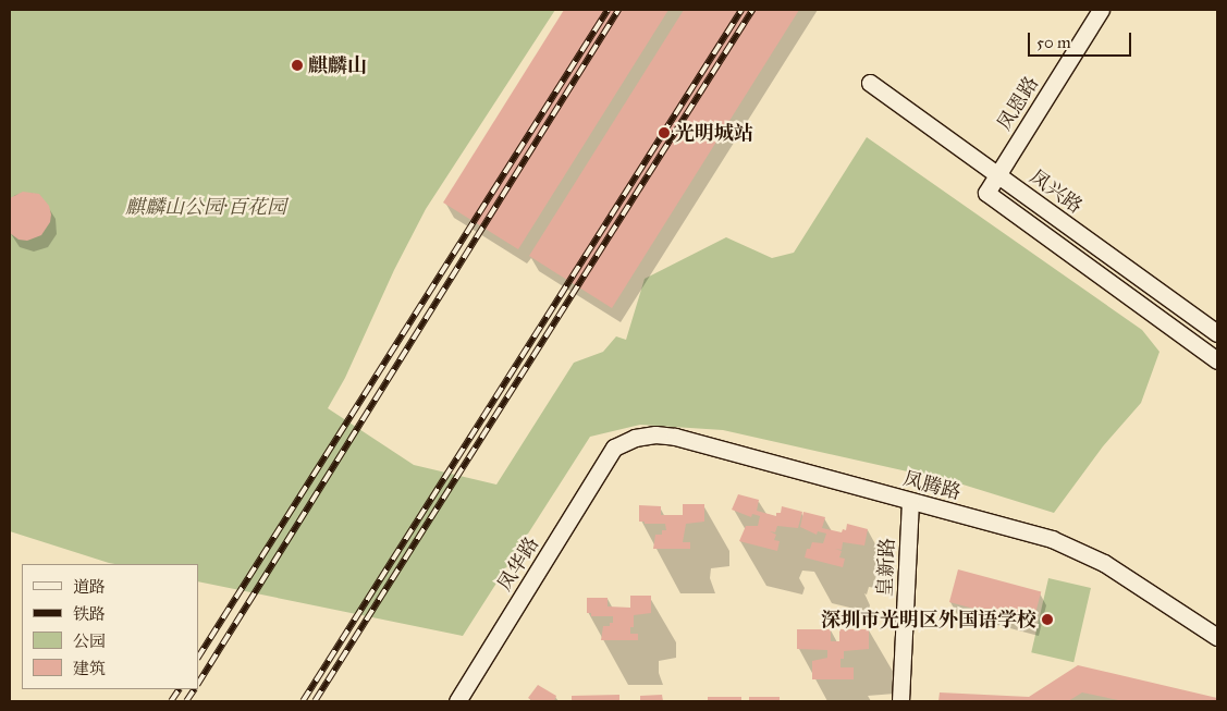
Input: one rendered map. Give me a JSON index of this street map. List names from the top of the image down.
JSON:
{
  "streets": {
    "street": [
      "凤恩路",
      "凤兴路",
      "凤腾路",
      "凤华路",
      "皇新路"
    ]
  },
  "crossings": [
    ["凤恩路", "凤兴路"],
    ["凤腾路", "凤华路"],
    ["凤腾路", "皇新路"]
  ],
  "parks": ["麒麟山公园·百花园"],
  "places": ["麒麟山", "光明城站", "深圳市光明区外国语学校"],
  "legend": [
    "道路",
    "铁路",
    "公园",
    "建筑"
  ],
  "scale_bar": "50 m"
}
